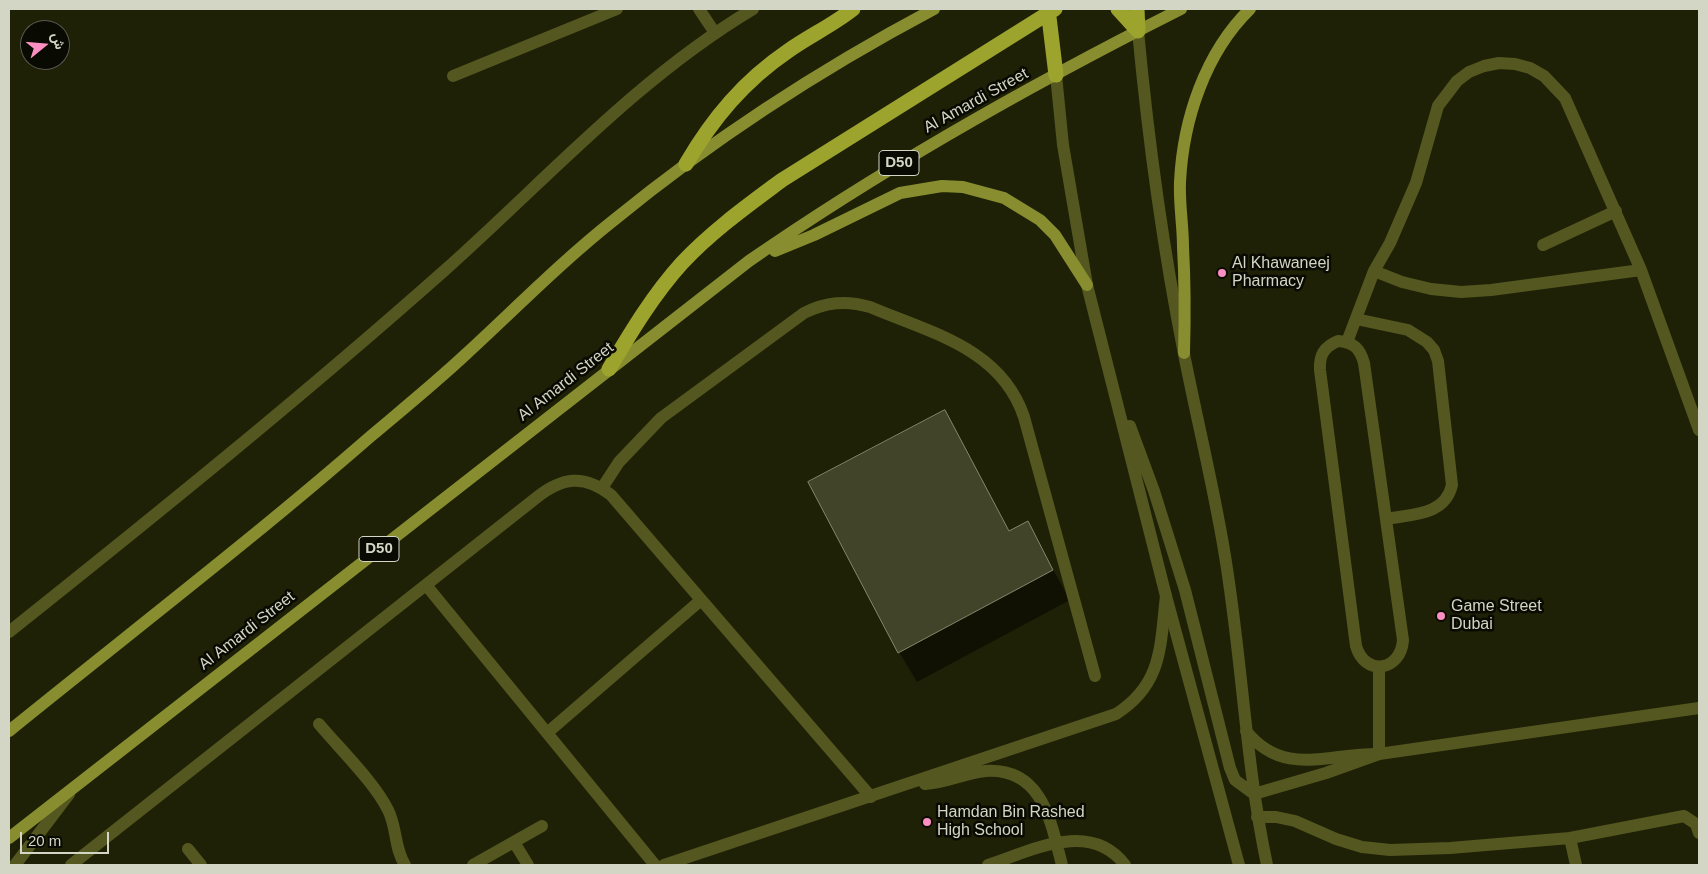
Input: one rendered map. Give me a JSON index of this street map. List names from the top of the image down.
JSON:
{
  "streets": {
    "main road": ["Al Amardi Street", "D50"]
  },
  "places": ["Al Khawaneej Pharmacy", "Game Street Dubai", "Hamdan Bin Rashed High School"],
  "scale_bar": "20 m",
  "north": "right"
}
